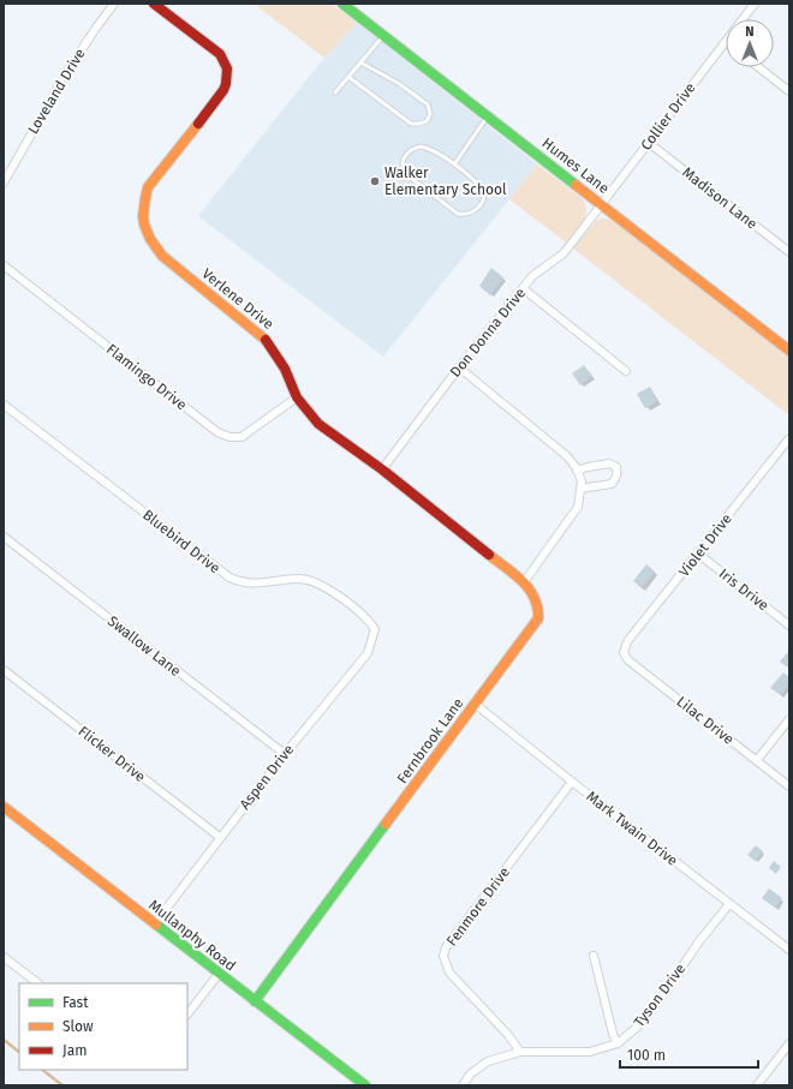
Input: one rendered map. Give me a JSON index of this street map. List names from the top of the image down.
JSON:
{
  "streets": {
    "street": [
      "Loveland Drive",
      "Collier Drive",
      "Humes Lane",
      "Madison Lane",
      "Verlene Drive",
      "Don Donna Drive",
      "Flamingo Drive",
      "Bluebird Drive",
      "Violet Drive",
      "Iris Drive",
      "Swallow Lane",
      "Lilac Drive",
      "Fernbrook Lane",
      "Flicker Drive",
      "Aspen Drive",
      "Mark Twain Drive",
      "Fenmore Drive",
      "Mullanphy Road",
      "Tyson Drive"
    ]
  },
  "crossings": [
    ["Collier Drive", "Humes Lane"],
    ["Collier Drive", "Madison Lane"],
    ["Collier Drive", "Don Donna Drive"],
    ["Humes Lane", "Don Donna Drive"],
    ["Verlene Drive", "Don Donna Drive"],
    ["Verlene Drive", "Flamingo Drive"],
    ["Verlene Drive", "Fernbrook Lane"],
    ["Bluebird Drive", "Aspen Drive"],
    ["Violet Drive", "Iris Drive"],
    ["Violet Drive", "Lilac Drive"],
    ["Swallow Lane", "Aspen Drive"],
    ["Fernbrook Lane", "Mark Twain Drive"],
    ["Fernbrook Lane", "Mullanphy Road"],
    ["Flicker Drive", "Aspen Drive"],
    ["Aspen Drive", "Mullanphy Road"],
    ["Mark Twain Drive", "Fenmore Drive"],
    ["Mark Twain Drive", "Tyson Drive"],
    ["Fenmore Drive", "Tyson Drive"]
  ],
  "places": ["Walker Elementary School"],
  "legend": ["Fast", "Slow", "Jam"],
  "scale_bar": "100 m",
  "north": "top"
}
